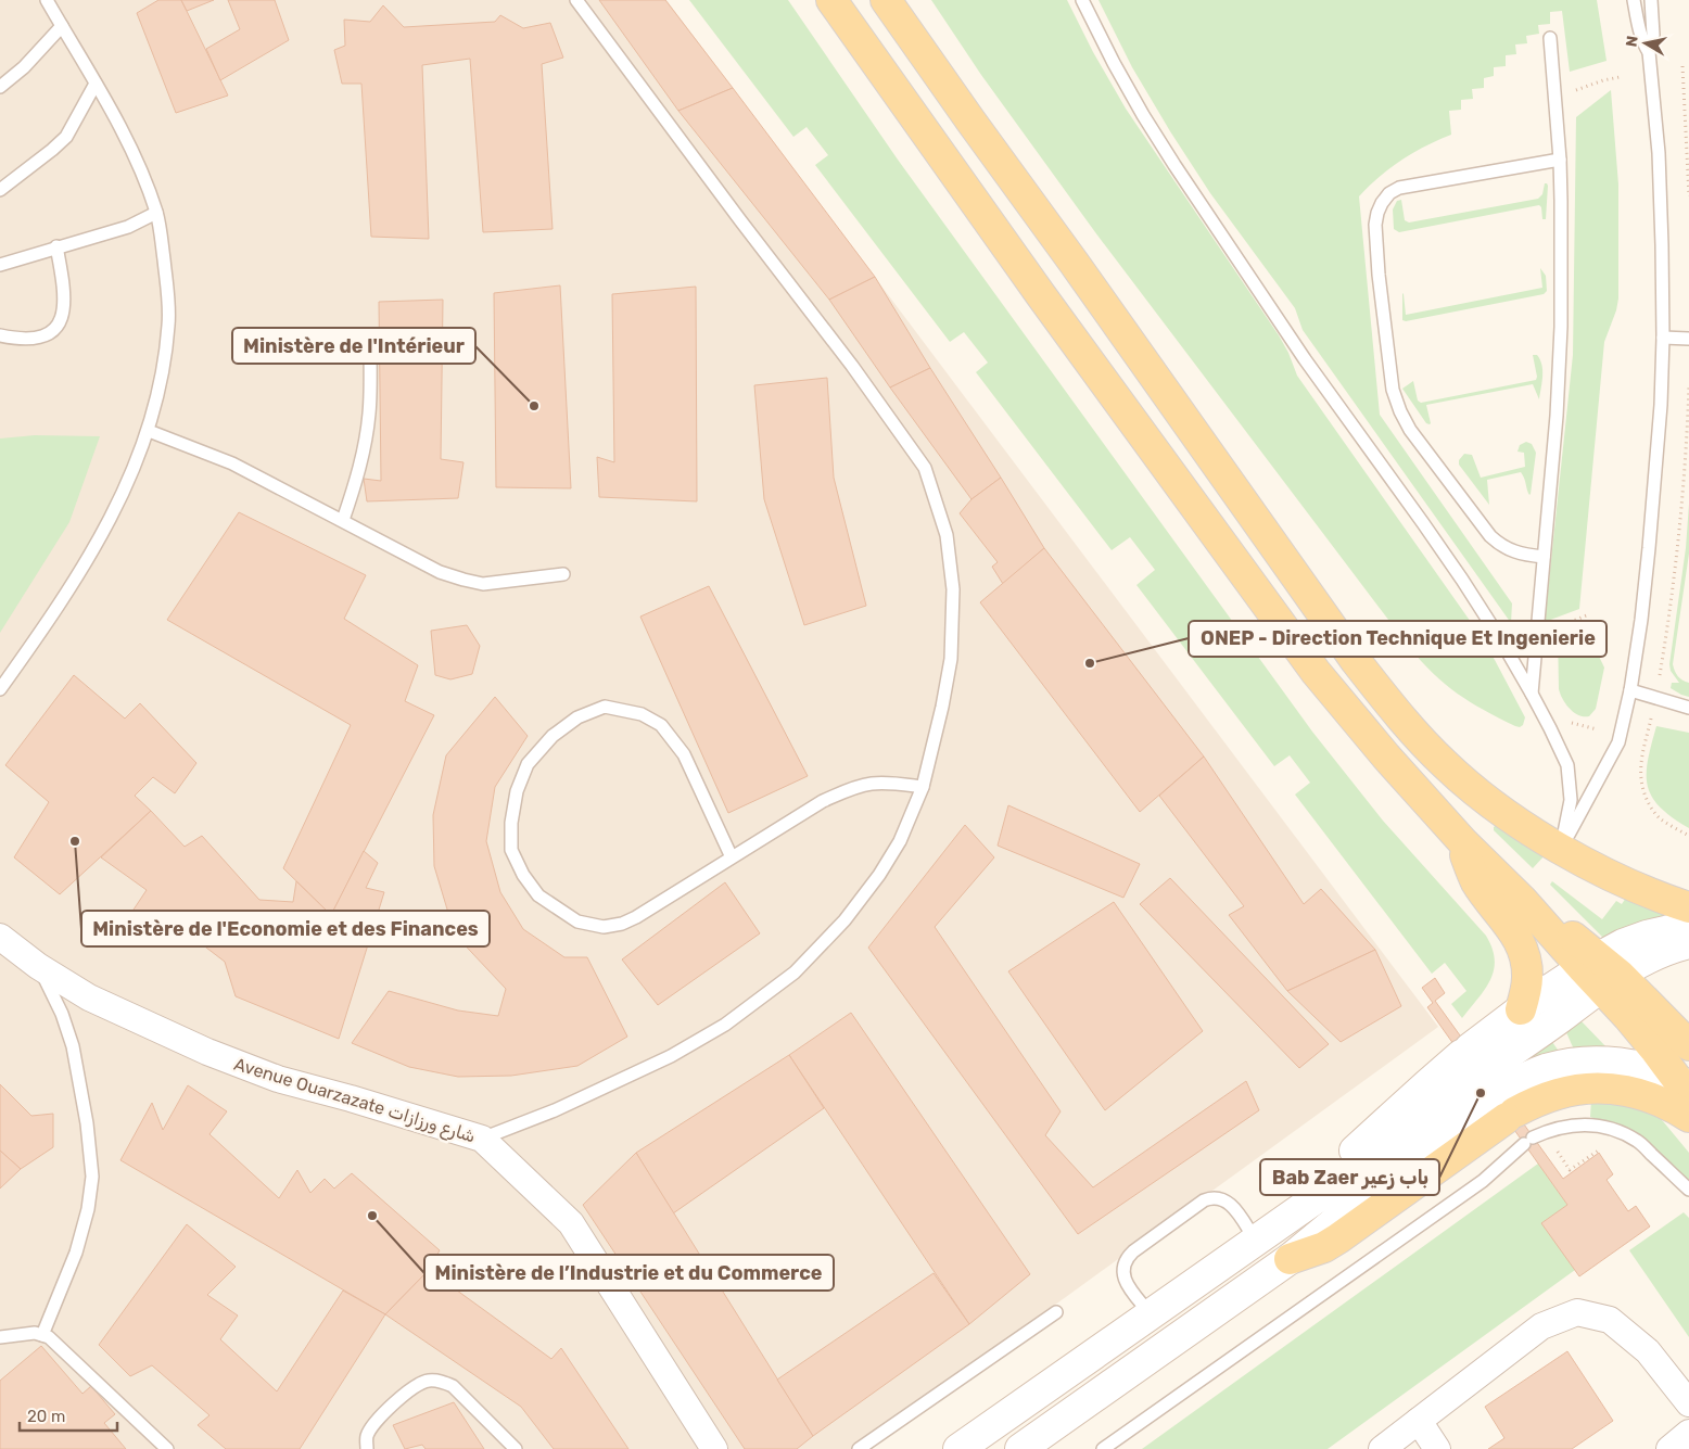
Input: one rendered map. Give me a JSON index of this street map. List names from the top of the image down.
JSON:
{
  "streets": {
    "street": ["Avenue Ouarzazate شارع ورزازات"]
  },
  "places": [
    "Ministère de l'Intérieur",
    "ONEP - Direction Technique Et Ingenierie",
    "Ministère de l'Economie et des Finances",
    "Bab Zaer باب زعير",
    "Ministère de l’Industrie et du Commerce"
  ],
  "scale_bar": "20 m",
  "north": "left"
}
